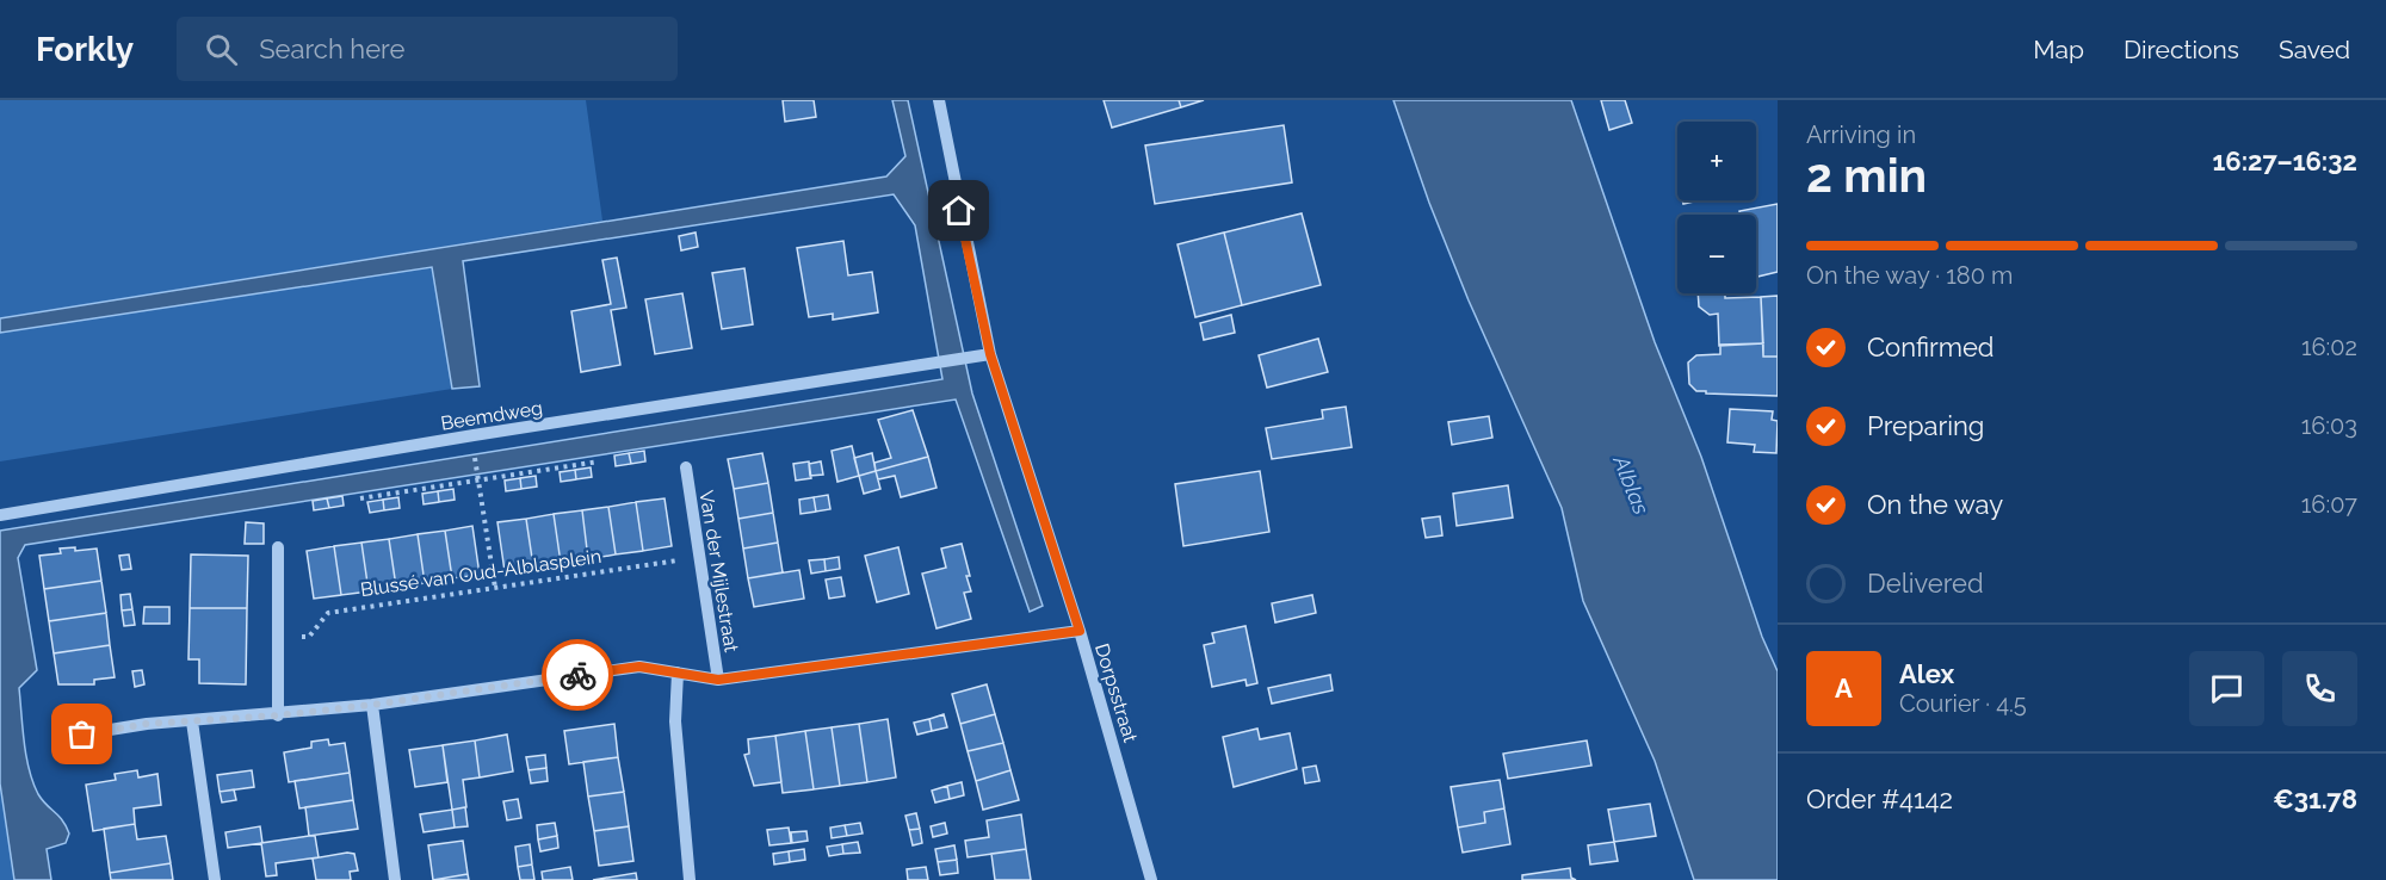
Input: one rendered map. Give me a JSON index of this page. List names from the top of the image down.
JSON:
{
  "streets": {
    "street": ["Beemdweg", "Van der Mijlestraat", "Dorpsstraat"],
    "path": ["Blussé van Oud-Alblasplein"]
  },
  "crossings": [
    ["Beemdweg", "Dorpsstraat"],
    ["Van der Mijlestraat", "Blussé van Oud-Alblasplein"]
  ],
  "water": ["Alblas"],
  "page": {
    "header": "Forkly",
    "search": "Search here",
    "nav": ["Map", "Directions", "Saved"],
    "heading": ["2 min", "Arriving in", "16:27–16:32"],
    "panel": [
      "Alex",
      "Courier · 4.5",
      "Order #4142",
      "€31.78"
    ],
    "map_buttons": ["+", "−"],
    "bar": "On the way · 180 m",
    "list": [
      ["Confirmed", "16:02"],
      ["Preparing", "16:03"],
      ["On the way", "16:07"],
      "Delivered"
    ],
    "round": "A"
  }
}
